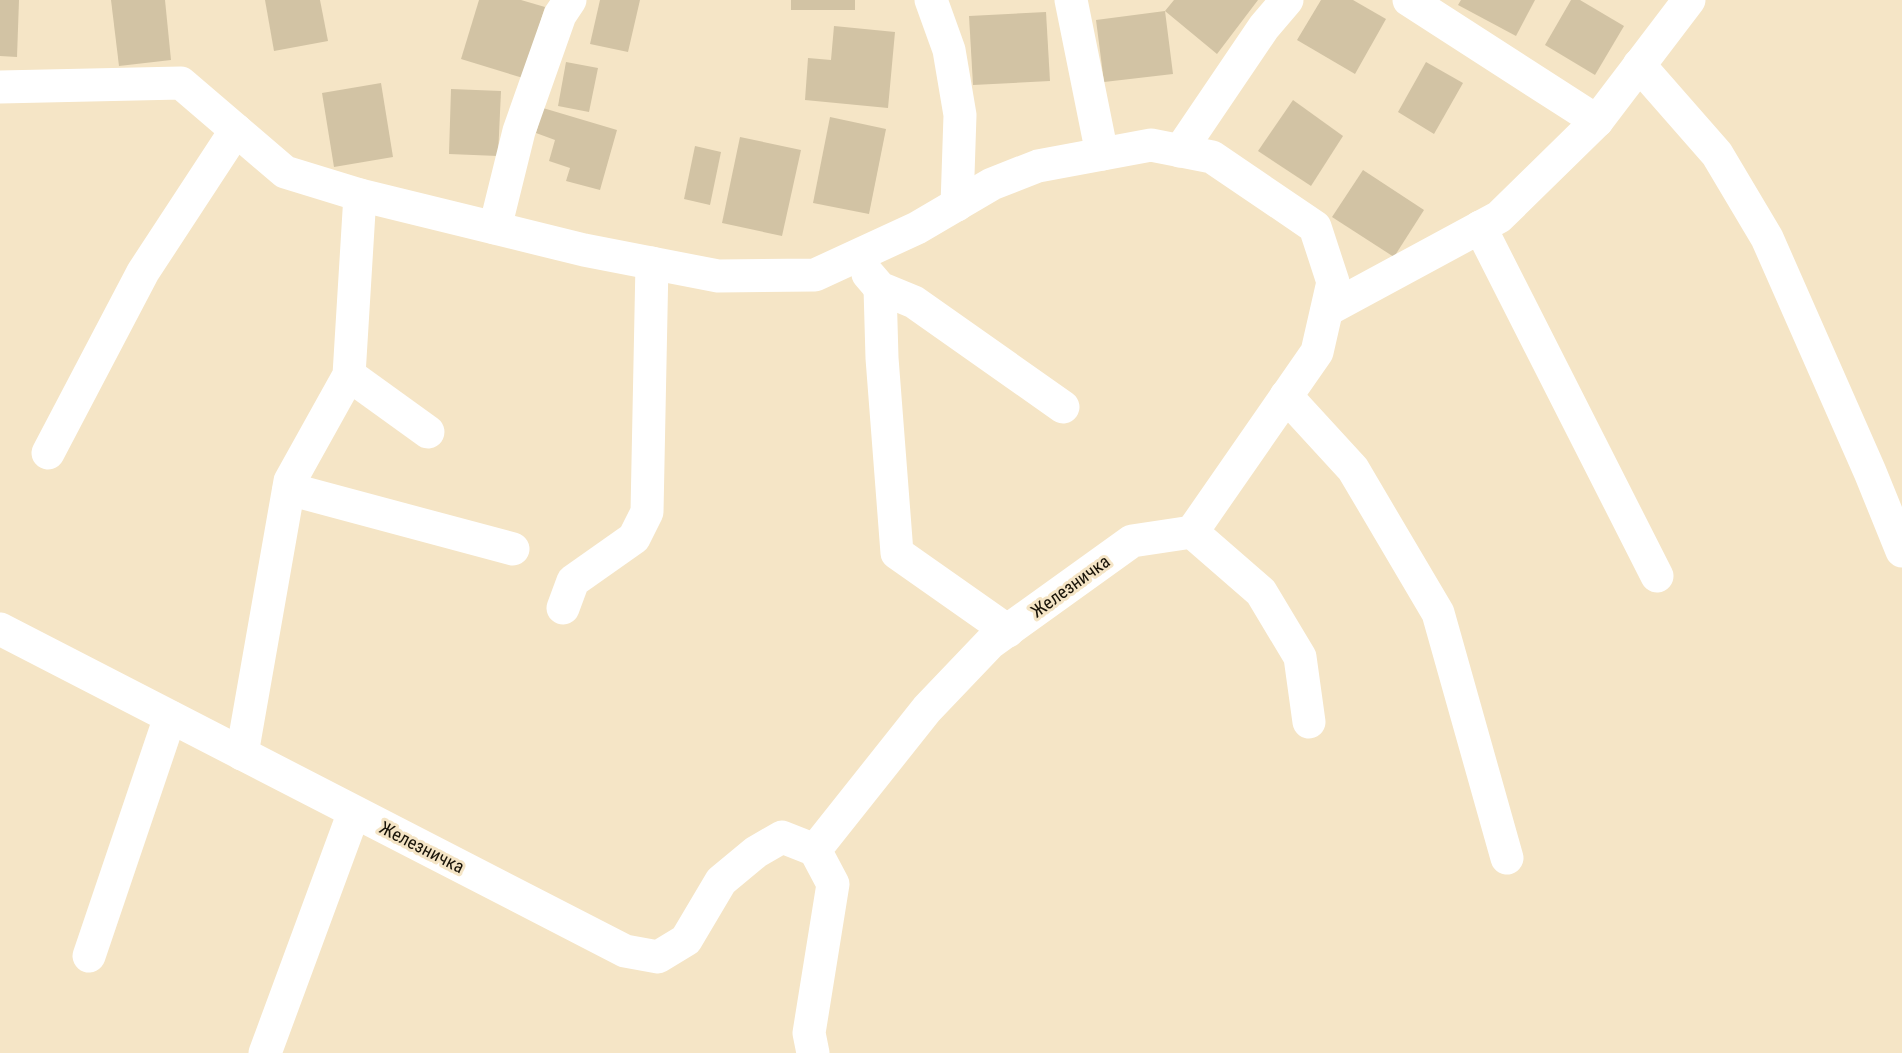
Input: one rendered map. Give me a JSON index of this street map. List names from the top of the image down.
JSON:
{
  "streets": {
    "street": ["Железничка"]
  }
}
